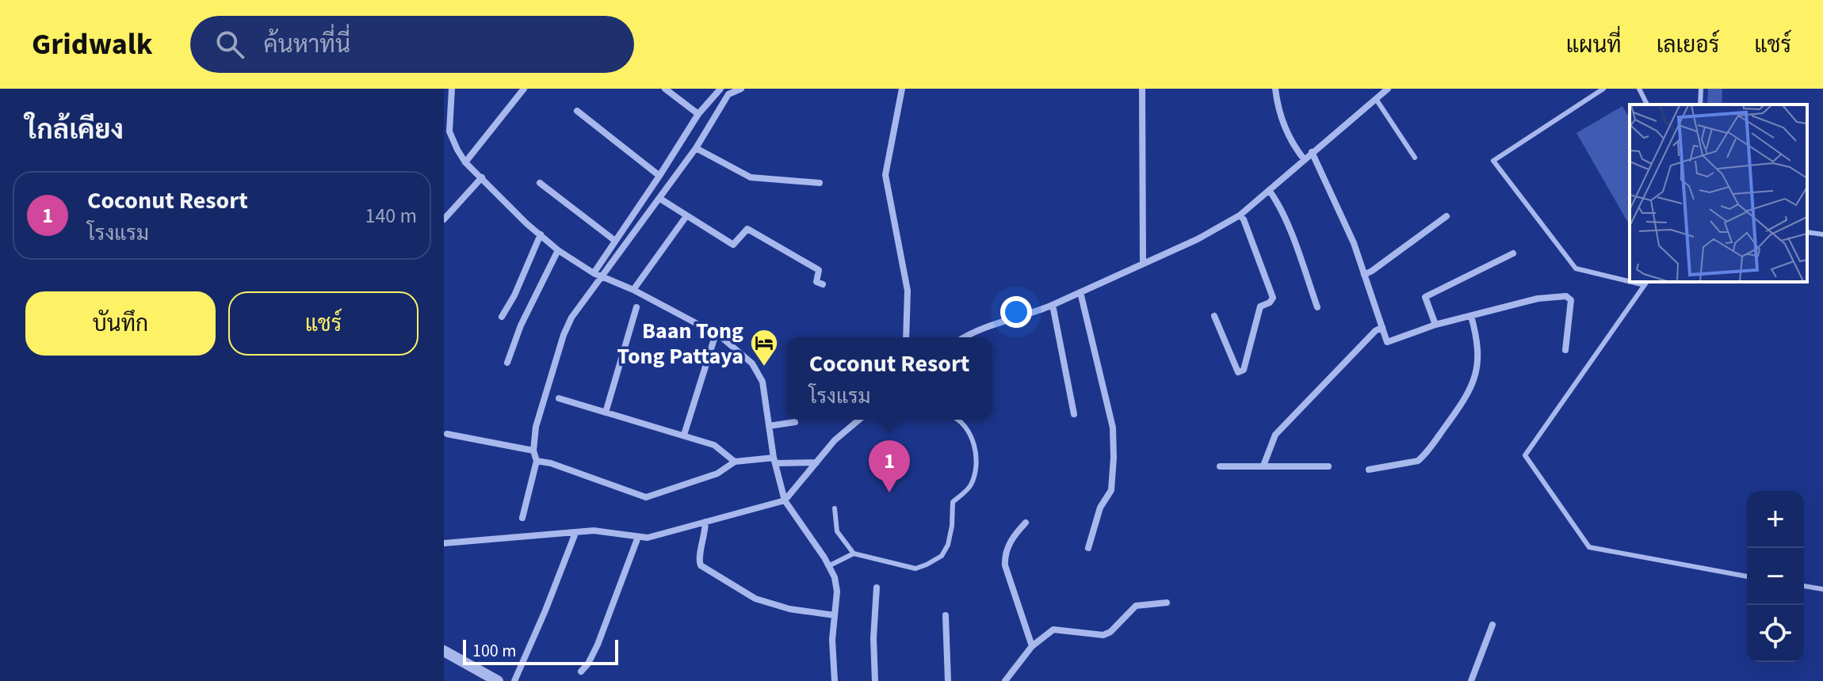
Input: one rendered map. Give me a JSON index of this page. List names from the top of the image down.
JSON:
{
  "places": {
    "hotel": ["Baan Tong Tong Pattaya"]
  },
  "scale_bar": "100 m",
  "page": {
    "header": "Gridwalk",
    "search": "ค้นหาที่นี่",
    "nav": ["แผนที่", "เลเยอร์", "แชร์"],
    "heading": "ใกล้เคียง",
    "list": [
      {
        "mark": "1",
        "name": "Coconut Resort",
        "note": "โรงแรม",
        "value": "140 m"
      }
    ],
    "buttons": ["บันทึก", "แชร์"],
    "popup": ["Coconut Resort", "โรงแรม"],
    "pins": "1",
    "map_buttons": ["+", "−"],
    "scale": "100 m"
  }
}
